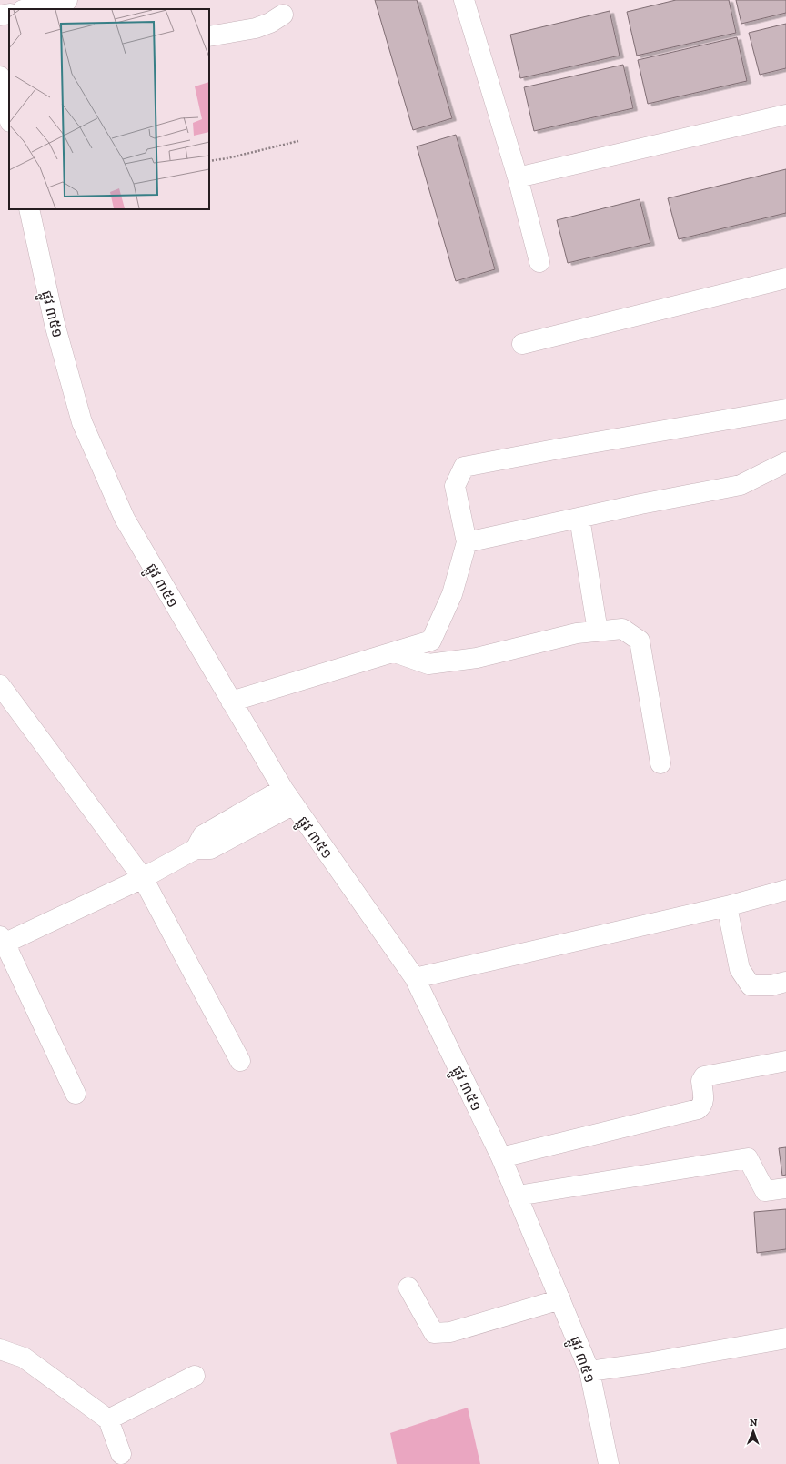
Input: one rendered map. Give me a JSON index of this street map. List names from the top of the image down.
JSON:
{
  "streets": {
    "street": ["ផ្លូវ ៣៥១"]
  },
  "north": "top"
}
